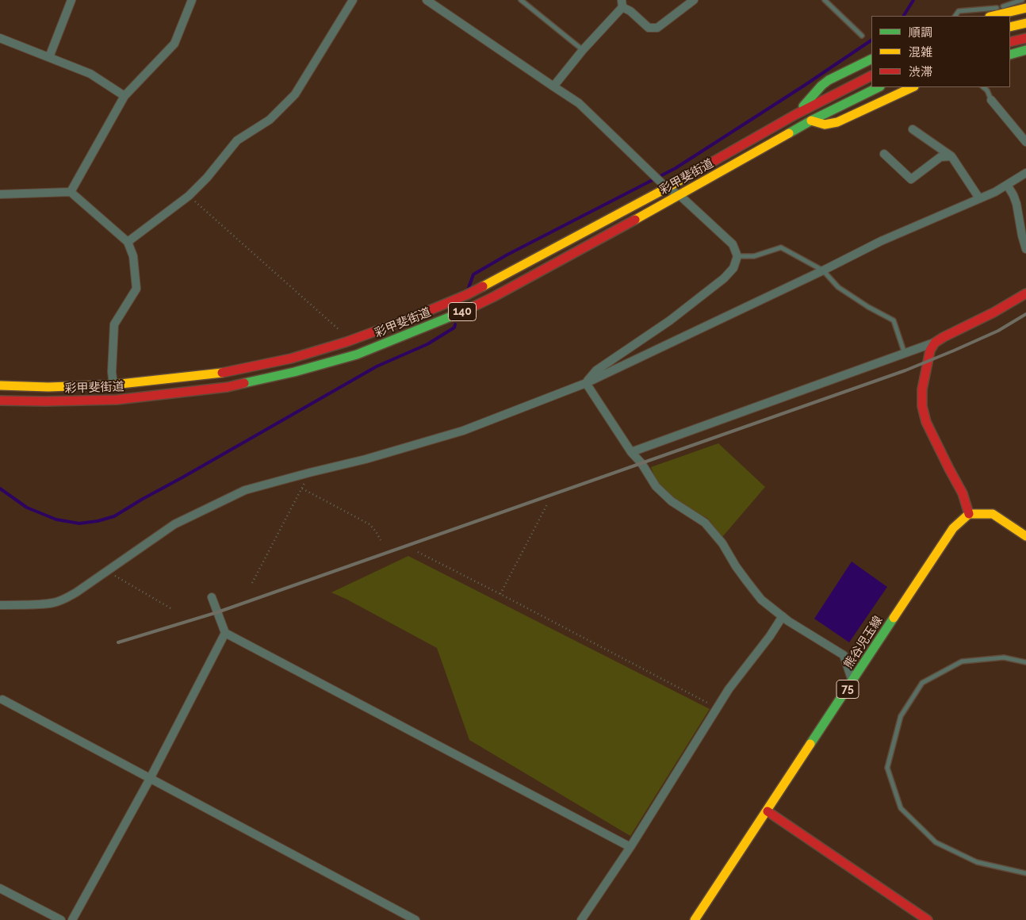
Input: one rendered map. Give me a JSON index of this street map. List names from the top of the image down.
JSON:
{
  "streets": {
    "main road": [
      "彩甲斐街道",
      "140",
      "熊谷児玉線",
      "75"
    ]
  },
  "legend": ["順調", "混雑", "渋滞"]
}
